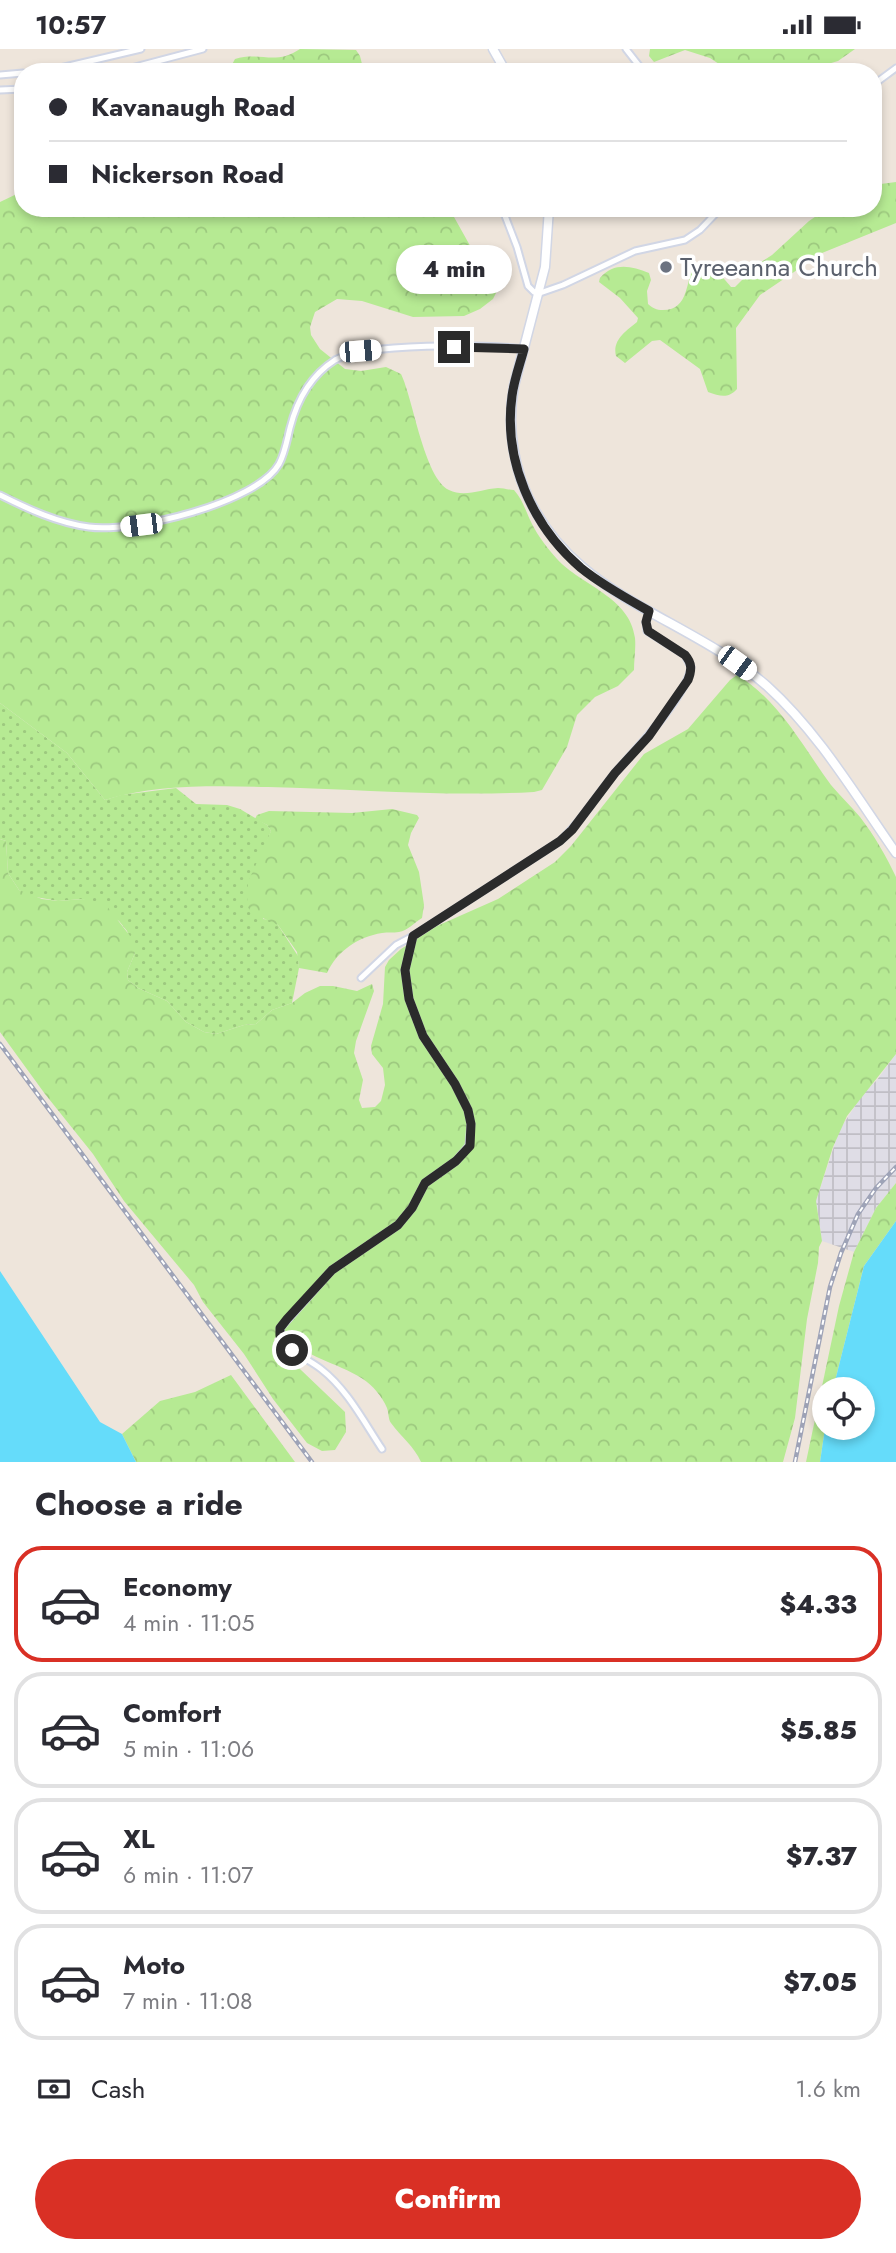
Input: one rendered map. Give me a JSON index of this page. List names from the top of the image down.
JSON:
{
  "places": ["Tyreeanna Church"],
  "page": {
    "status": "10:57",
    "banner": ["Kavanaugh Road", "Nickerson Road"],
    "bubble": "4 min",
    "heading": "Choose a ride",
    "list": [
      {
        "name": "Economy",
        "note": "4 min · 11:05",
        "value": "$4.33"
      },
      {
        "name": "Comfort",
        "note": "5 min · 11:06",
        "value": "$5.85"
      },
      {
        "name": "XL",
        "note": "6 min · 11:07",
        "value": "$7.37"
      },
      {
        "name": "Moto",
        "note": "7 min · 11:08",
        "value": "$7.05"
      }
    ],
    "pay": ["Cash", "1.6 km"],
    "buttons": "Confirm"
  }
}
